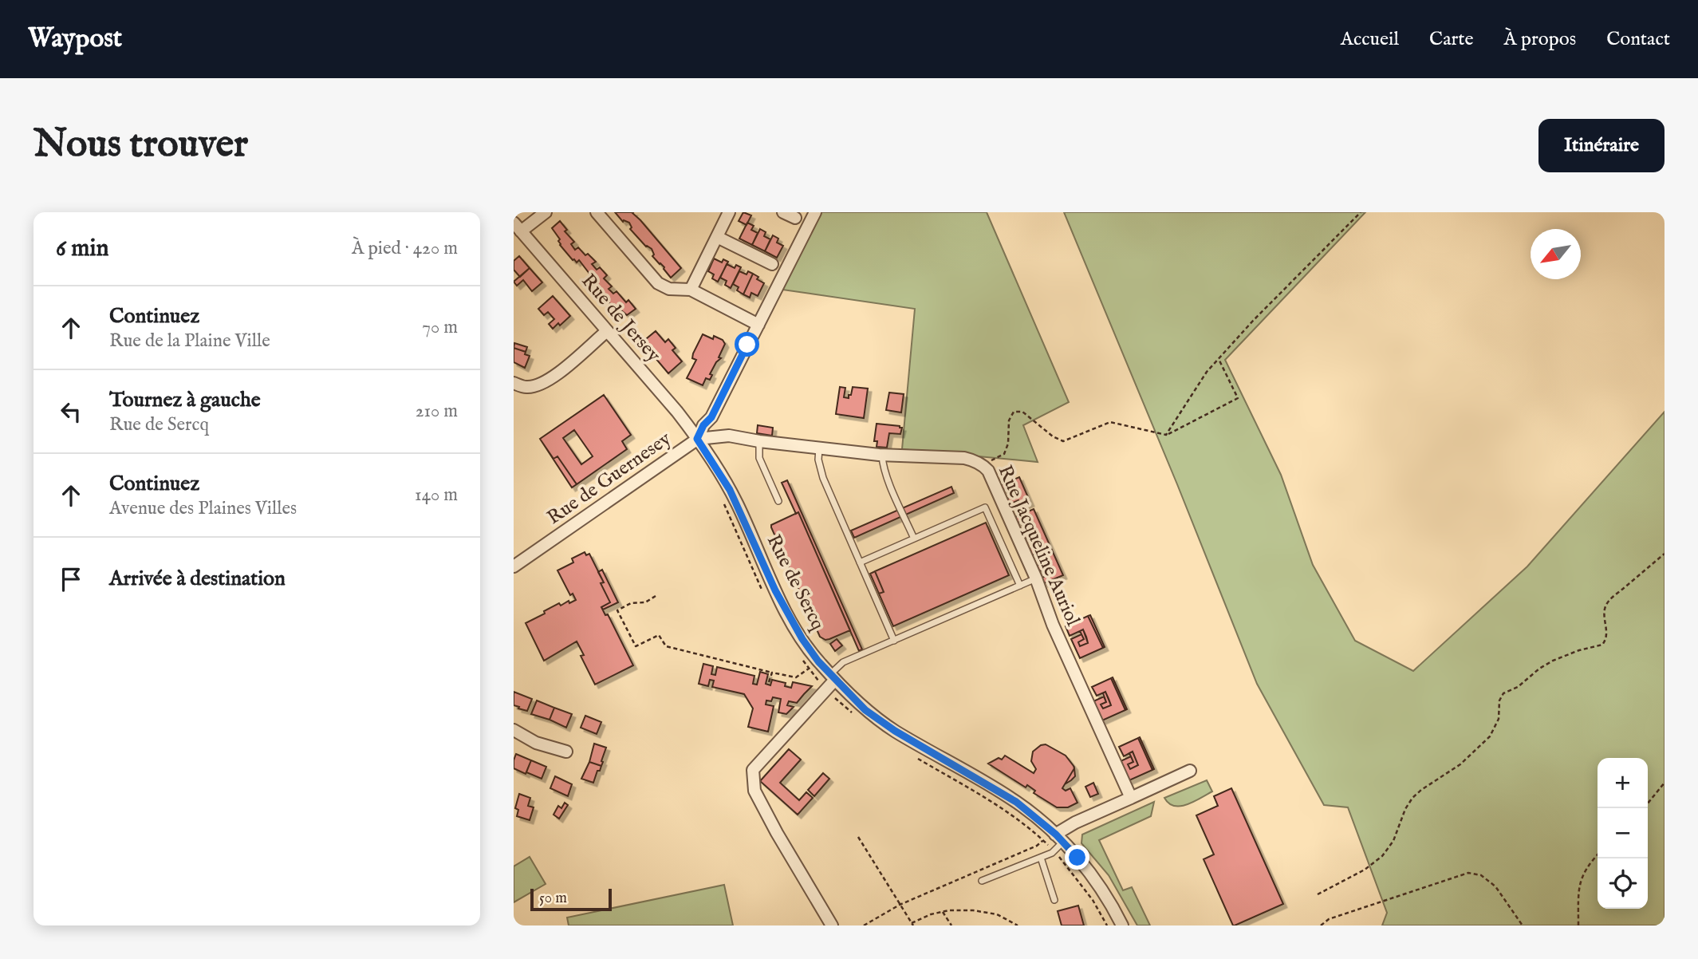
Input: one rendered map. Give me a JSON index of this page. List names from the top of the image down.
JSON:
{
  "streets": {
    "street": [
      "Rue de Jersey",
      "Rue de Guernesey",
      "Rue Jacqueline Auriol",
      "Rue de Sercq"
    ]
  },
  "crossings": [
    ["Rue de Jersey", "Rue de Guernesey"],
    ["Rue de Jersey", "Rue Jacqueline Auriol"],
    ["Rue de Jersey", "Rue de Sercq"],
    ["Rue de Guernesey", "Rue Jacqueline Auriol"],
    ["Rue de Guernesey", "Rue de Sercq"],
    ["Rue Jacqueline Auriol", "Rue de Sercq"]
  ],
  "scale_bar": "50 m",
  "north": "bottom left",
  "page": {
    "header": "Waypost",
    "nav": [
      "Accueil",
      "Carte",
      "À propos",
      "Contact"
    ],
    "buttons": "Itinéraire",
    "title": "Nous trouver",
    "heading": ["6 min", "À pied · 420 m"],
    "list": [
      ["Continuez", "Rue de la Plaine Ville", "70 m"],
      ["Tournez à gauche", "Rue de Sercq", "210 m"],
      ["Continuez", "Avenue des Plaines Villes", "140 m"],
      "Arrivée à destination"
    ],
    "map_buttons": ["+", "−"],
    "scale": "50 m"
  }
}
